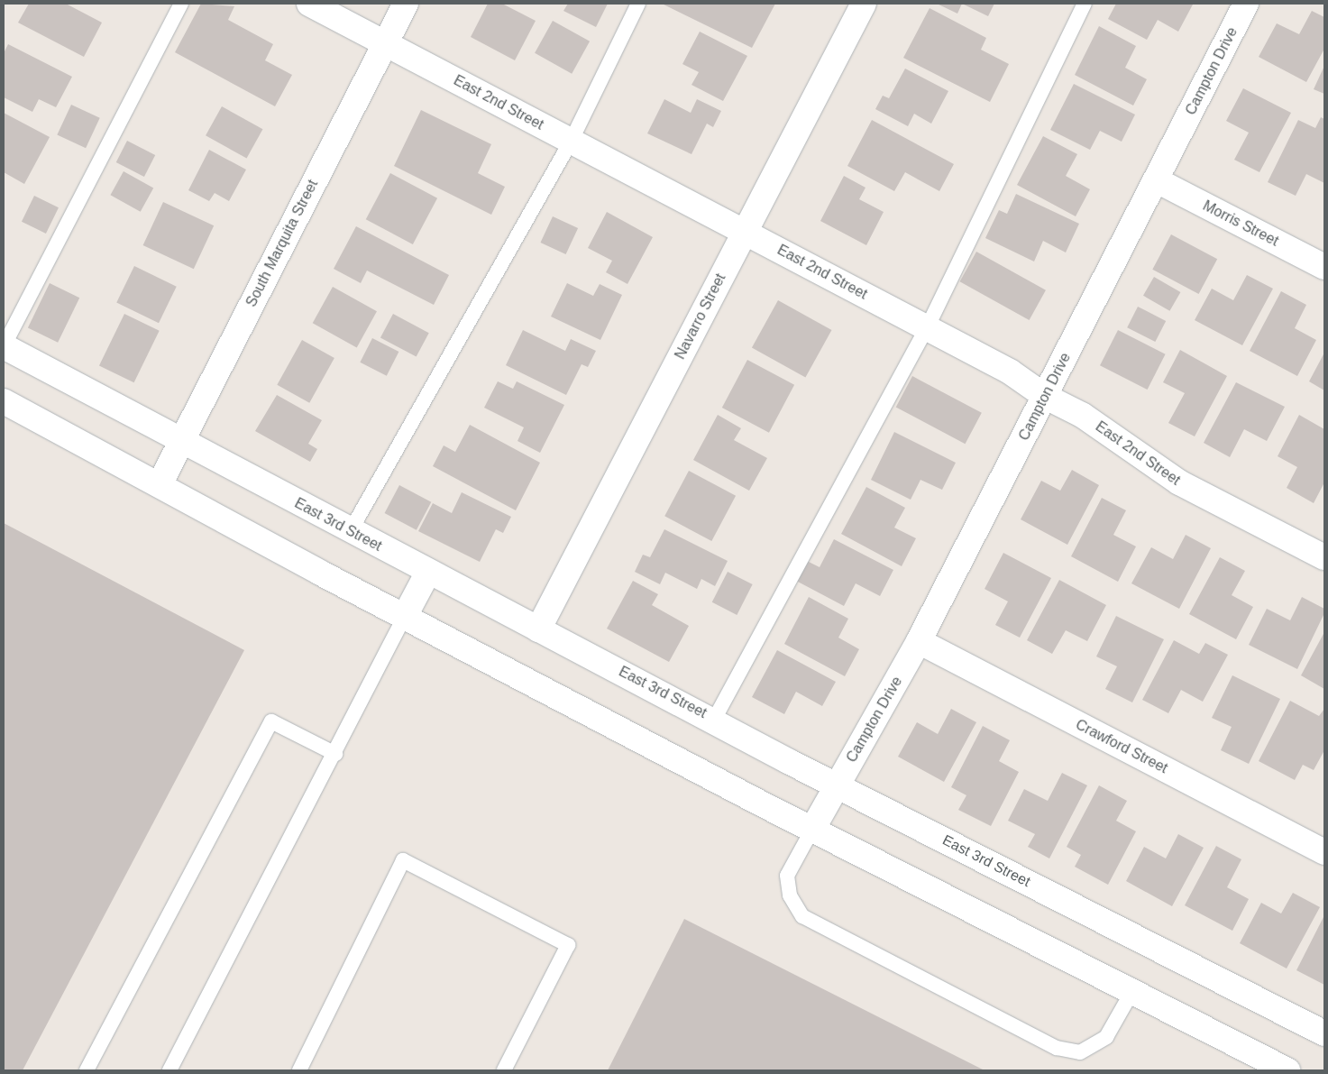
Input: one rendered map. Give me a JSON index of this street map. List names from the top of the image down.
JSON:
{
  "streets": {
    "street": [
      "Campton Drive",
      "East 2nd Street",
      "Morris Street",
      "South Marquita Street",
      "Navarro Street",
      "East 3rd Street",
      "Crawford Street"
    ]
  },
  "crossings": [
    ["Campton Drive", "East 2nd Street"],
    ["Campton Drive", "Morris Street"],
    ["Campton Drive", "East 3rd Street"],
    ["Campton Drive", "Crawford Street"],
    ["East 2nd Street", "South Marquita Street"],
    ["East 2nd Street", "Navarro Street"],
    ["South Marquita Street", "East 3rd Street"],
    ["Navarro Street", "East 3rd Street"]
  ]
}
